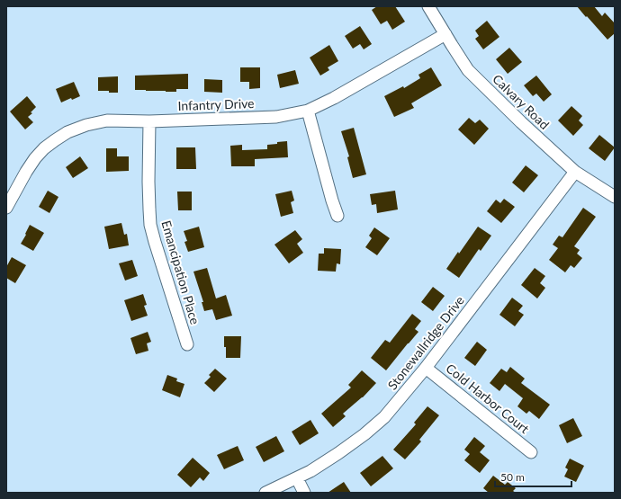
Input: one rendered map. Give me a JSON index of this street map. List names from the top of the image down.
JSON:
{
  "streets": {
    "street": [
      "Calvary Road",
      "Infantry Drive",
      "Emancipation Place",
      "Stonewallridge Drive",
      "Cold Harbor Court"
    ]
  },
  "crossings": [
    ["Calvary Road", "Infantry Drive"],
    ["Calvary Road", "Stonewallridge Drive"],
    ["Infantry Drive", "Emancipation Place"],
    ["Stonewallridge Drive", "Cold Harbor Court"]
  ],
  "scale_bar": "50 m"
}
